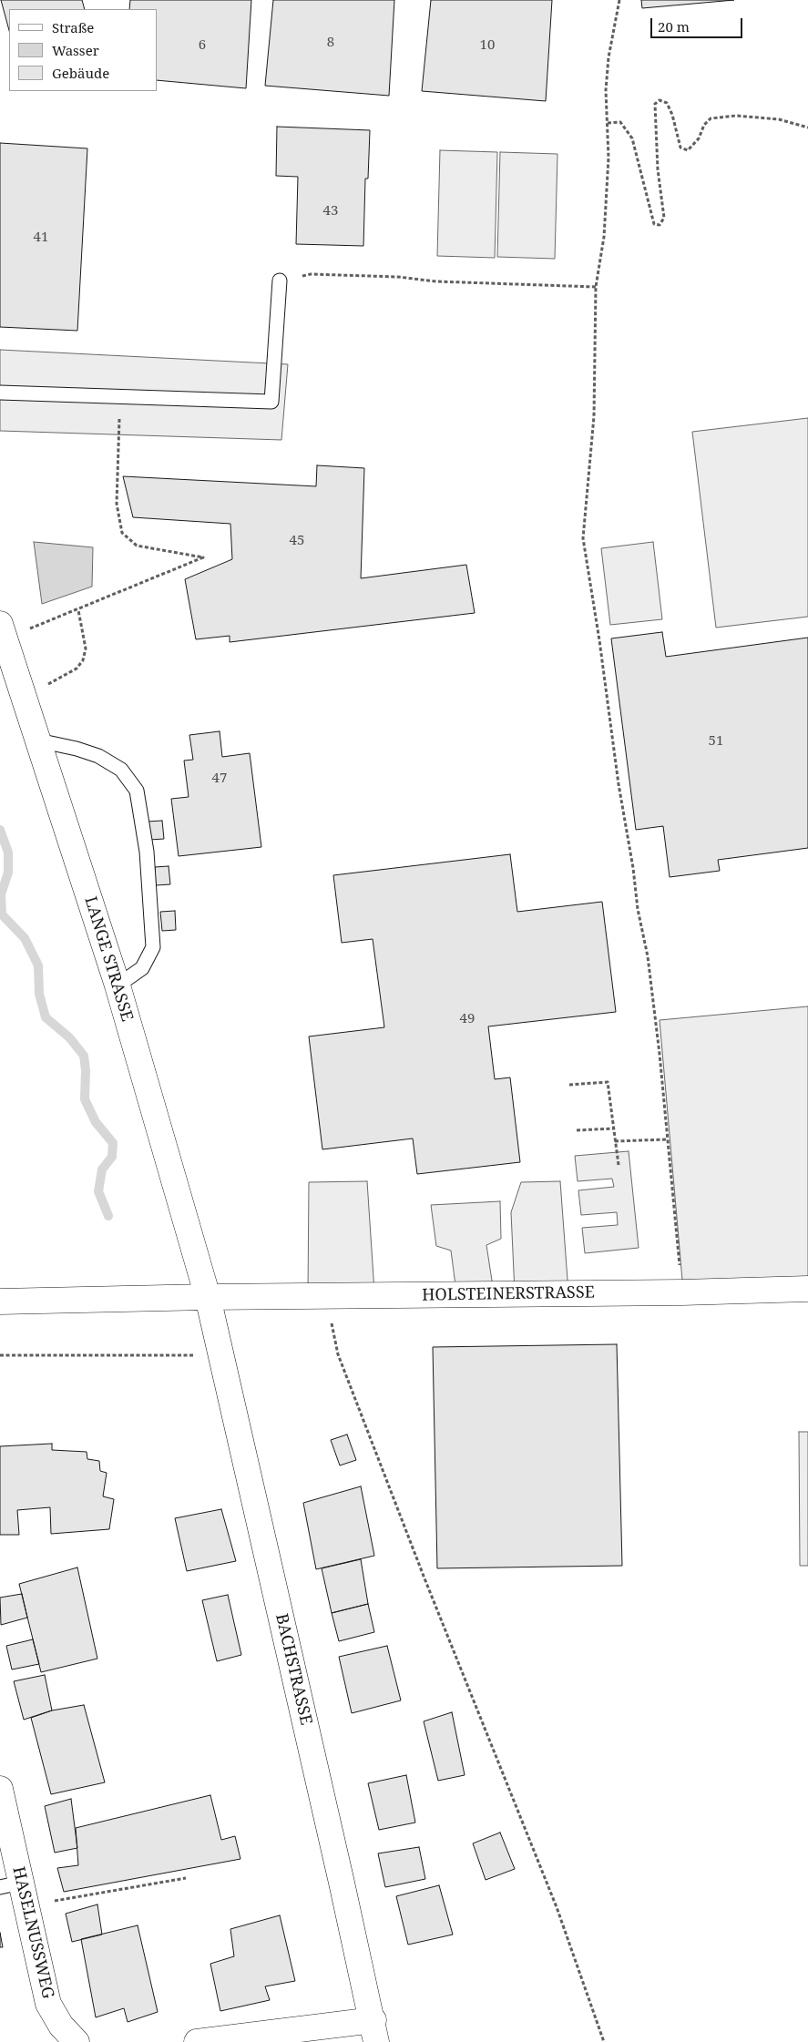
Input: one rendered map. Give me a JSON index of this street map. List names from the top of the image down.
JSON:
{
  "streets": {
    "street": [
      "LANGE STRASSE",
      "HOLSTEINERSTRASSE",
      "BACHSTRASSE",
      "HASELNUSSWEG"
    ]
  },
  "crossings": [
    ["LANGE STRASSE", "HOLSTEINERSTRASSE"],
    ["LANGE STRASSE", "BACHSTRASSE"],
    ["HOLSTEINERSTRASSE", "BACHSTRASSE"]
  ],
  "house_numbers": [
    "8",
    "6",
    "10",
    "43",
    "41",
    "45",
    "51",
    "47",
    "49"
  ],
  "legend": ["Straße", "Wasser", "Gebäude"],
  "scale_bar": "20 m"
}
